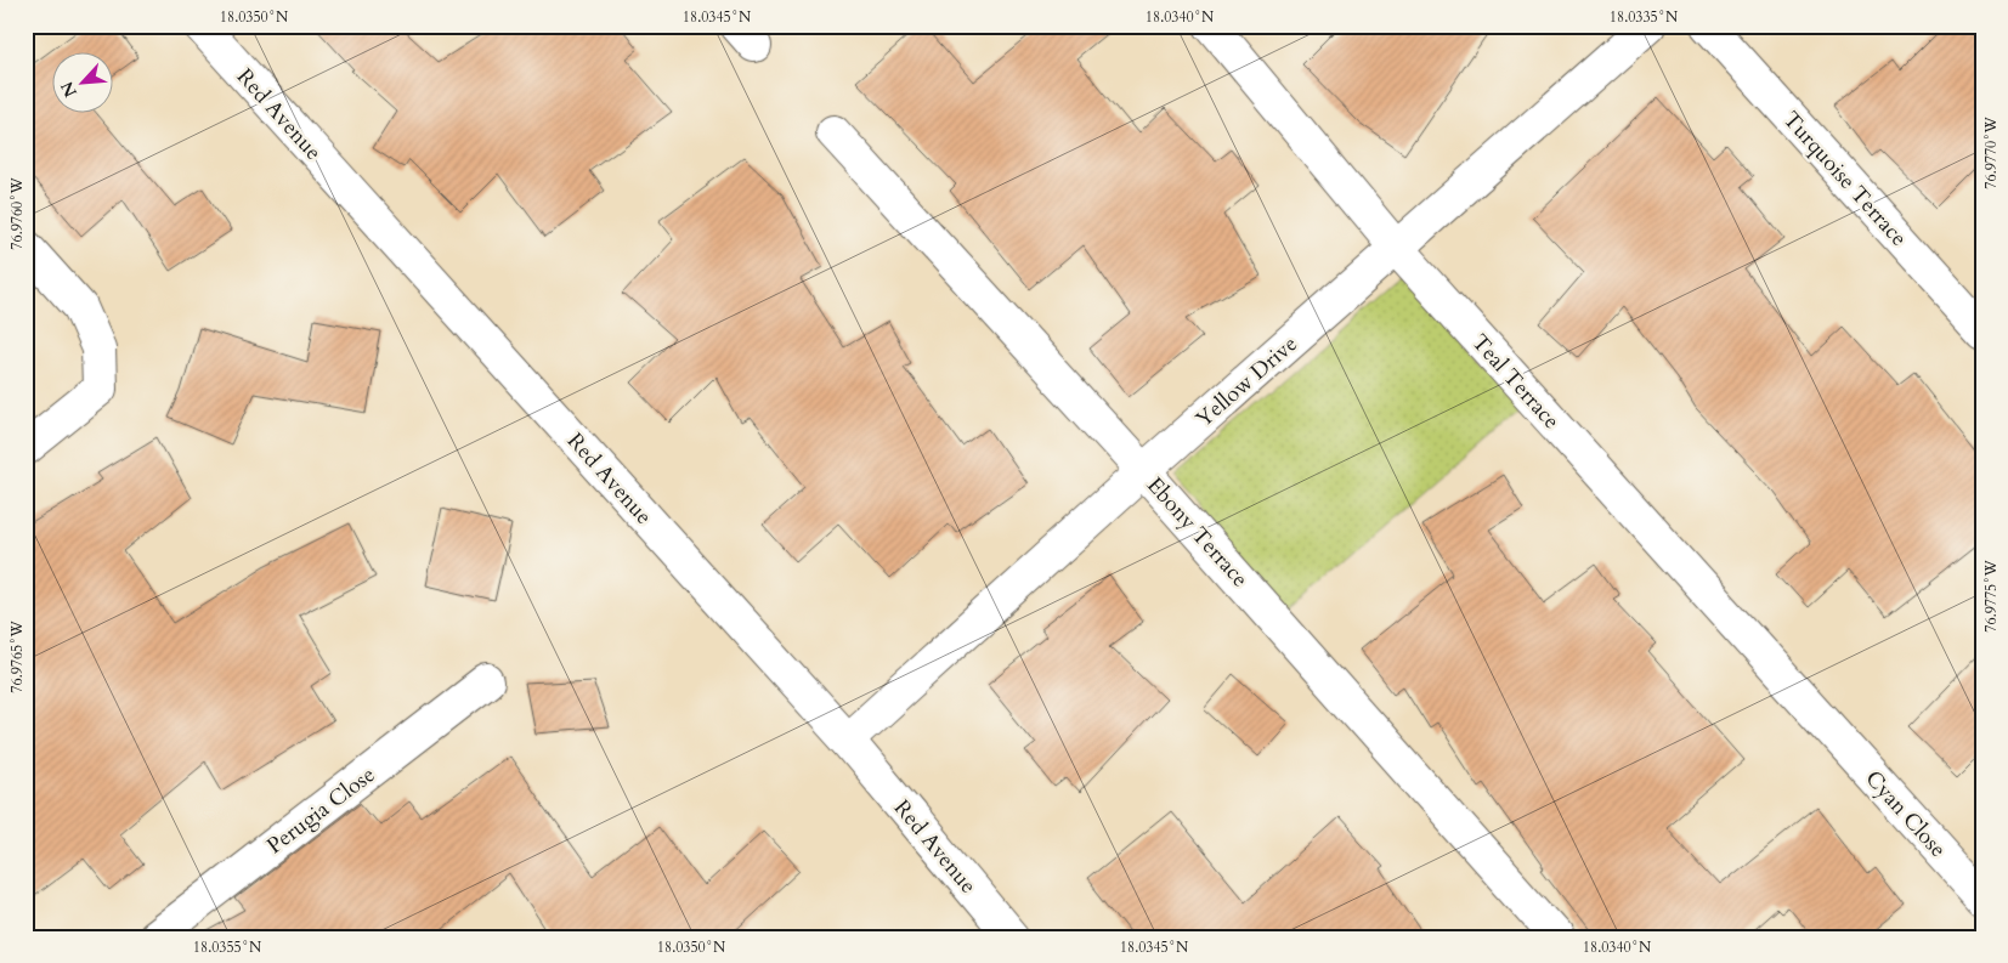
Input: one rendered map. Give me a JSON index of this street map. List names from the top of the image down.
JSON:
{
  "streets": {
    "street": [
      "Red Avenue",
      "Turquoise Terrace",
      "Yellow Drive",
      "Teal Terrace",
      "Ebony Terrace",
      "Perugia Close",
      "Cyan Close"
    ]
  },
  "crossings": [
    ["Red Avenue", "Yellow Drive"],
    ["Yellow Drive", "Teal Terrace"],
    ["Yellow Drive", "Ebony Terrace"],
    ["Teal Terrace", "Cyan Close"]
  ],
  "north": "bottom left",
  "coordinates": [
    "18.0350°N",
    "18.0345°N",
    "18.0340°N",
    "18.0335°N",
    "76.9770°W",
    "76.9760°W",
    "76.9775°W",
    "76.9765°W",
    "18.0355°N"
  ]
}
